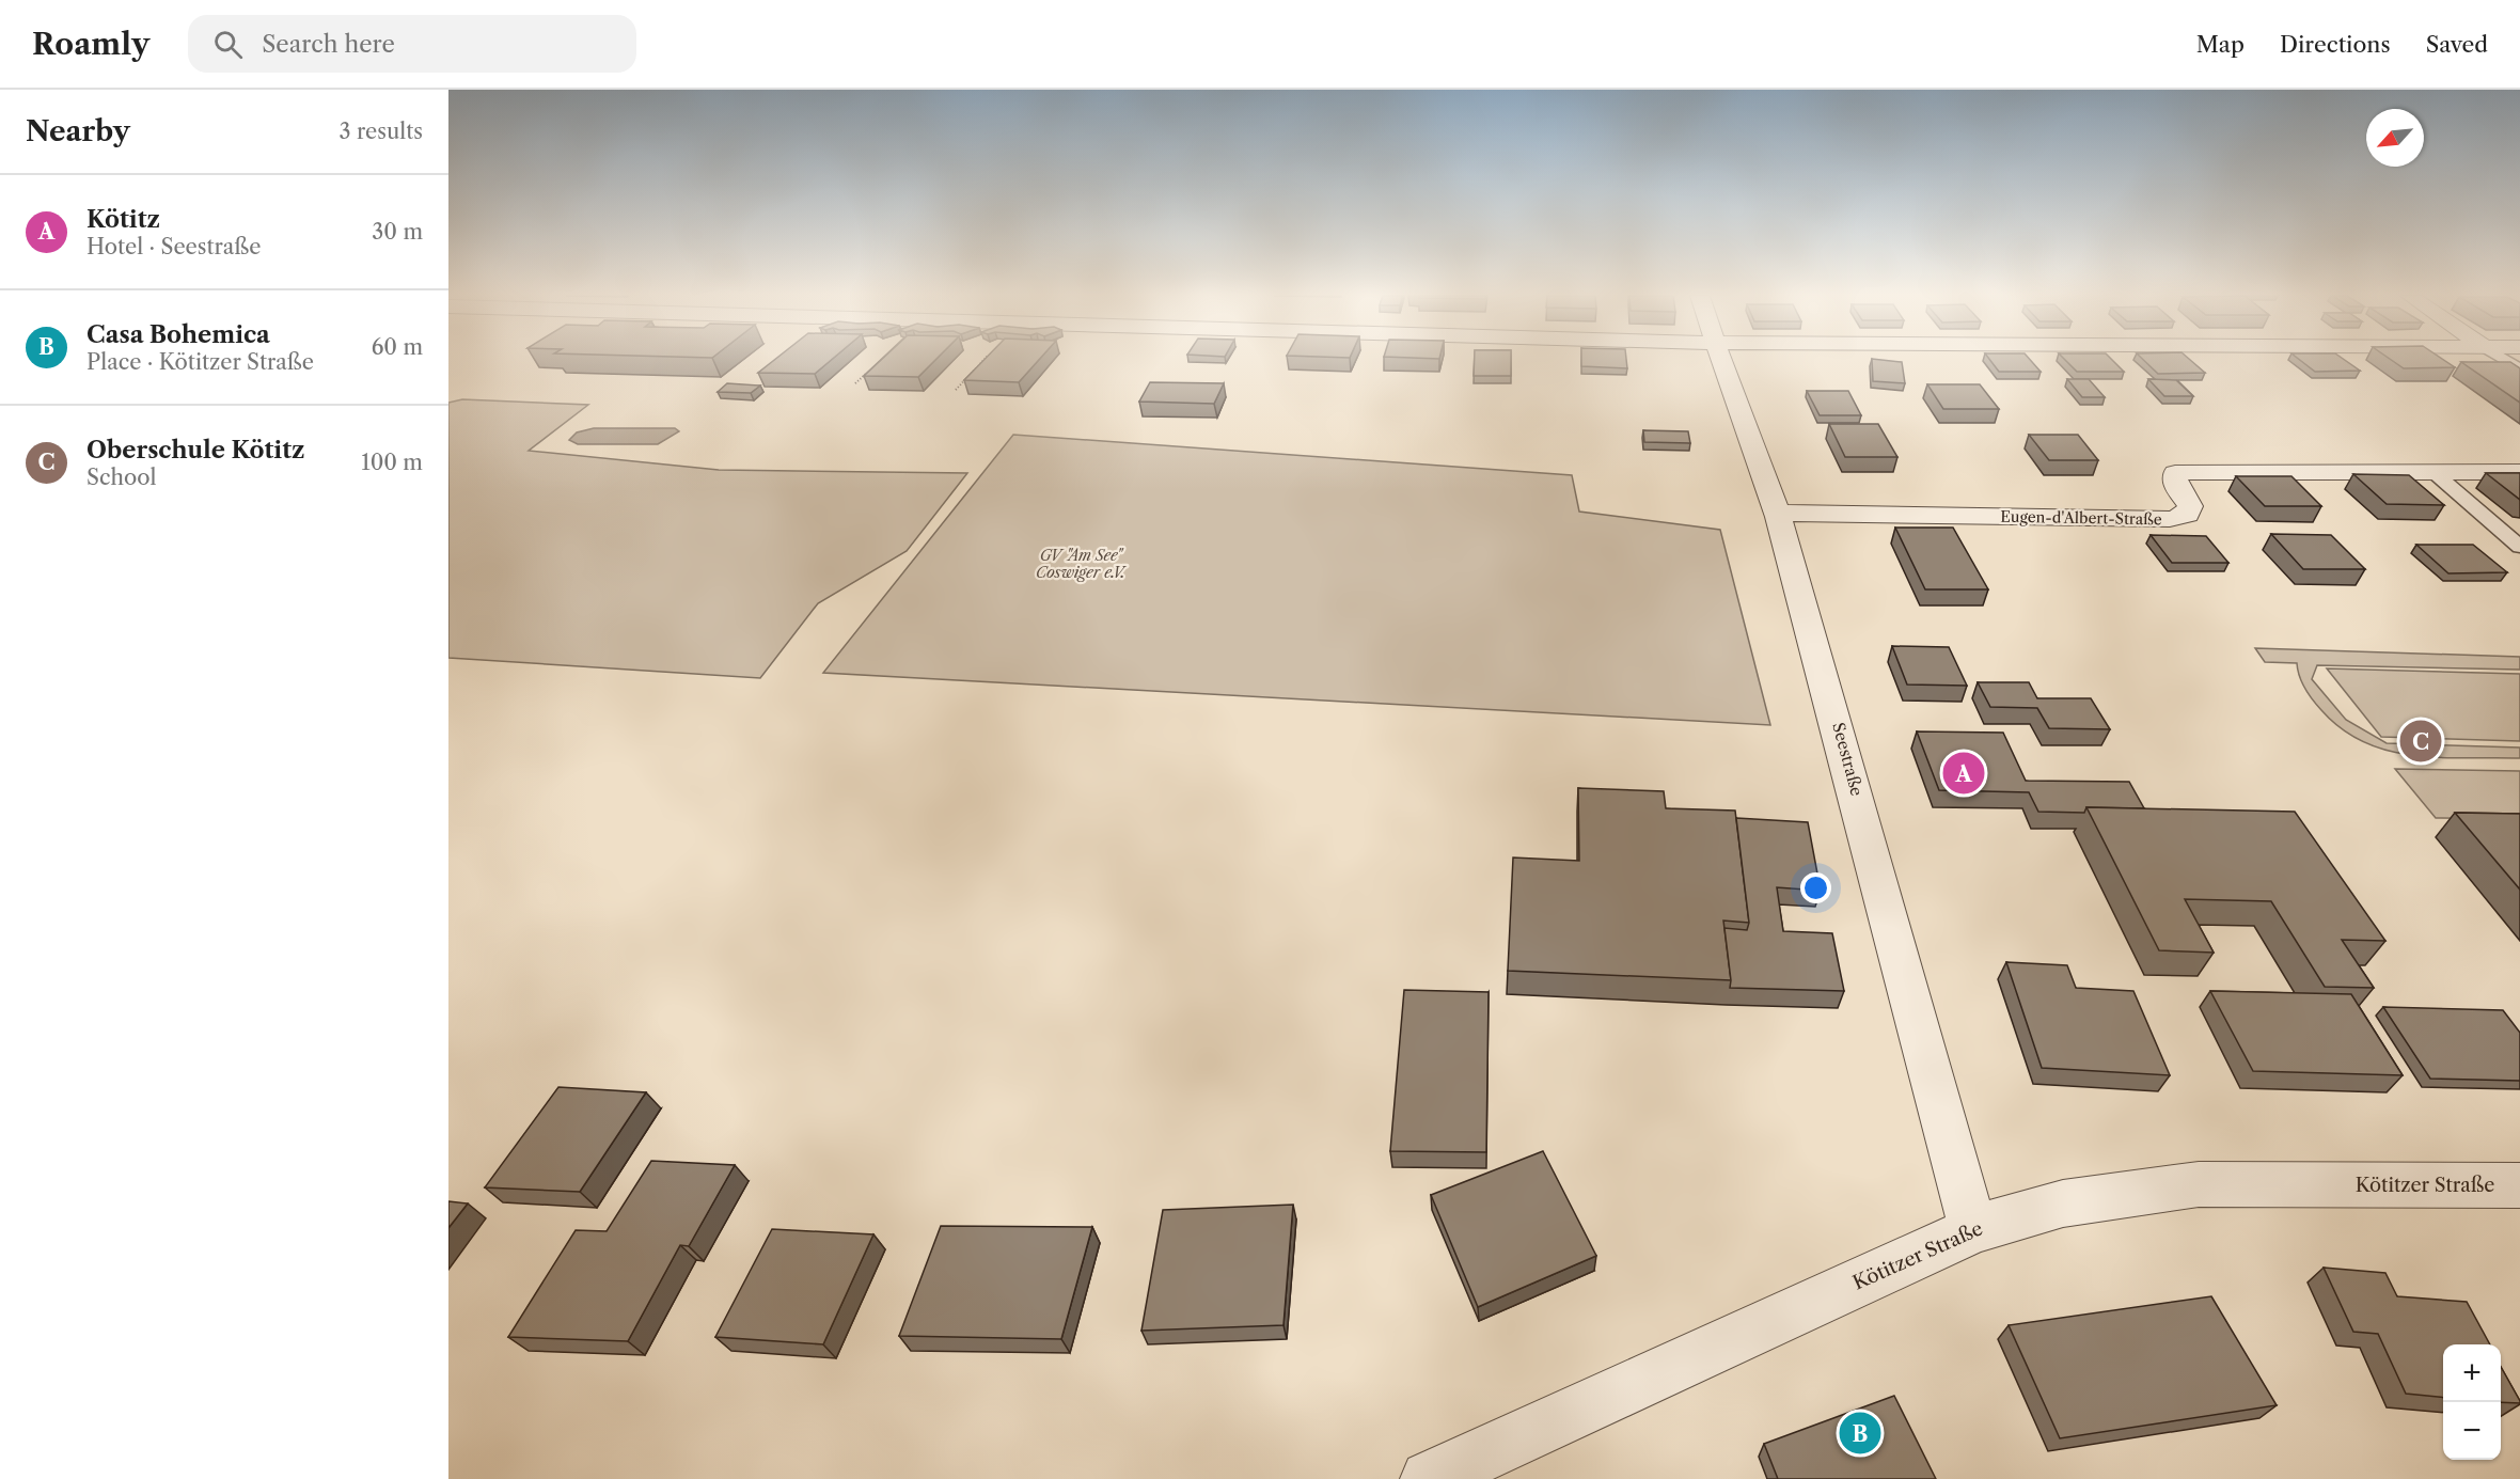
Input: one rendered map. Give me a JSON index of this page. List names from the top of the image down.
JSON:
{
  "streets": {
    "street": ["Eugen-d'Albert-Straße", "Seestraße", "Kötitzer Straße"]
  },
  "crossings": [
    ["Eugen-d'Albert-Straße", "Seestraße"],
    ["Seestraße", "Kötitzer Straße"]
  ],
  "parks": ["GV \"Am See\" Coswiger e.V."],
  "north": "bottom left",
  "page": {
    "header": "Roamly",
    "search": "Search here",
    "nav": ["Map", "Directions", "Saved"],
    "heading": ["Nearby", "3 results"],
    "list": [
      {
        "mark": "A",
        "name": "Kötitz",
        "note": "Hotel · Seestraße",
        "value": "30 m"
      },
      {
        "mark": "B",
        "name": "Casa Bohemica",
        "note": "Place · Kötitzer Straße",
        "value": "60 m"
      },
      {
        "mark": "C",
        "name": "Oberschule Kötitz",
        "note": "School",
        "value": "100 m"
      }
    ],
    "pins": ["C", "A", "B"],
    "map_buttons": ["+", "−"]
  }
}
